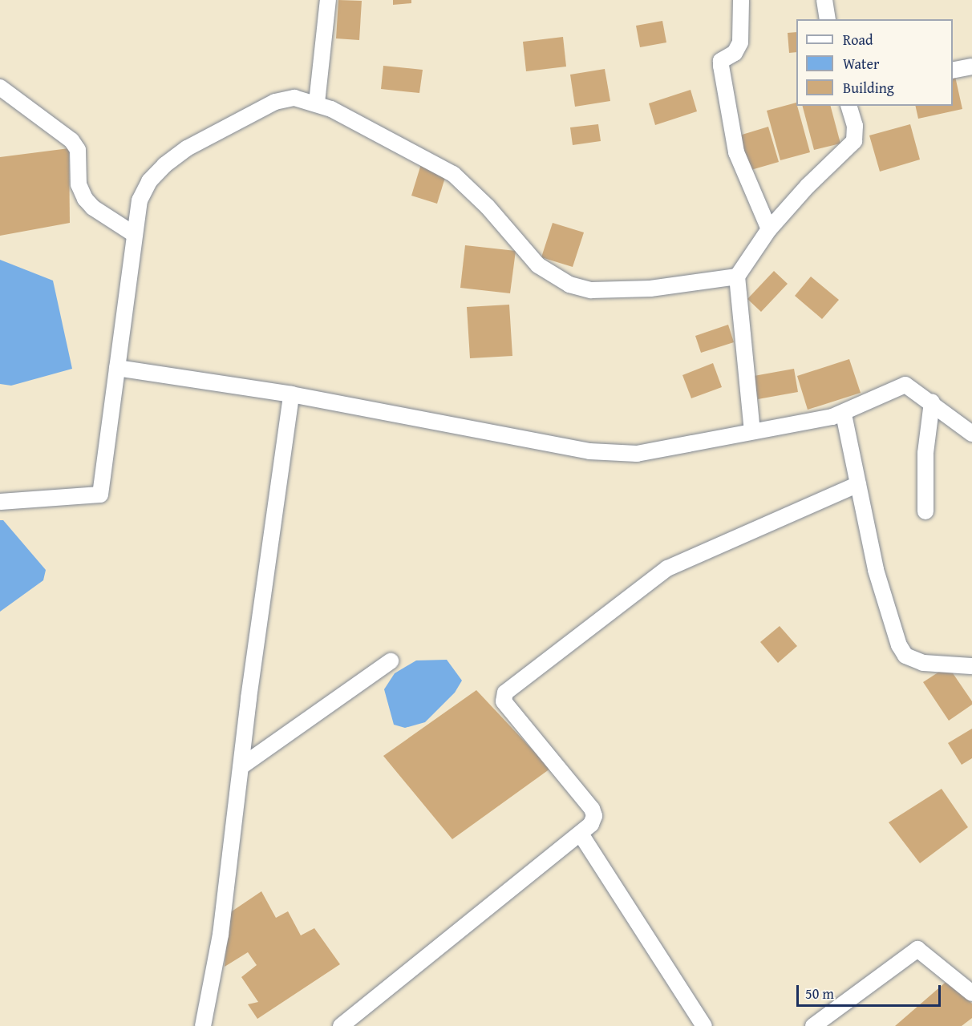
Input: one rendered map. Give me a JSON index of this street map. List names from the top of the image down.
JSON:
{
  "legend": ["Road", "Water", "Building"],
  "scale_bar": "50 m"
}
